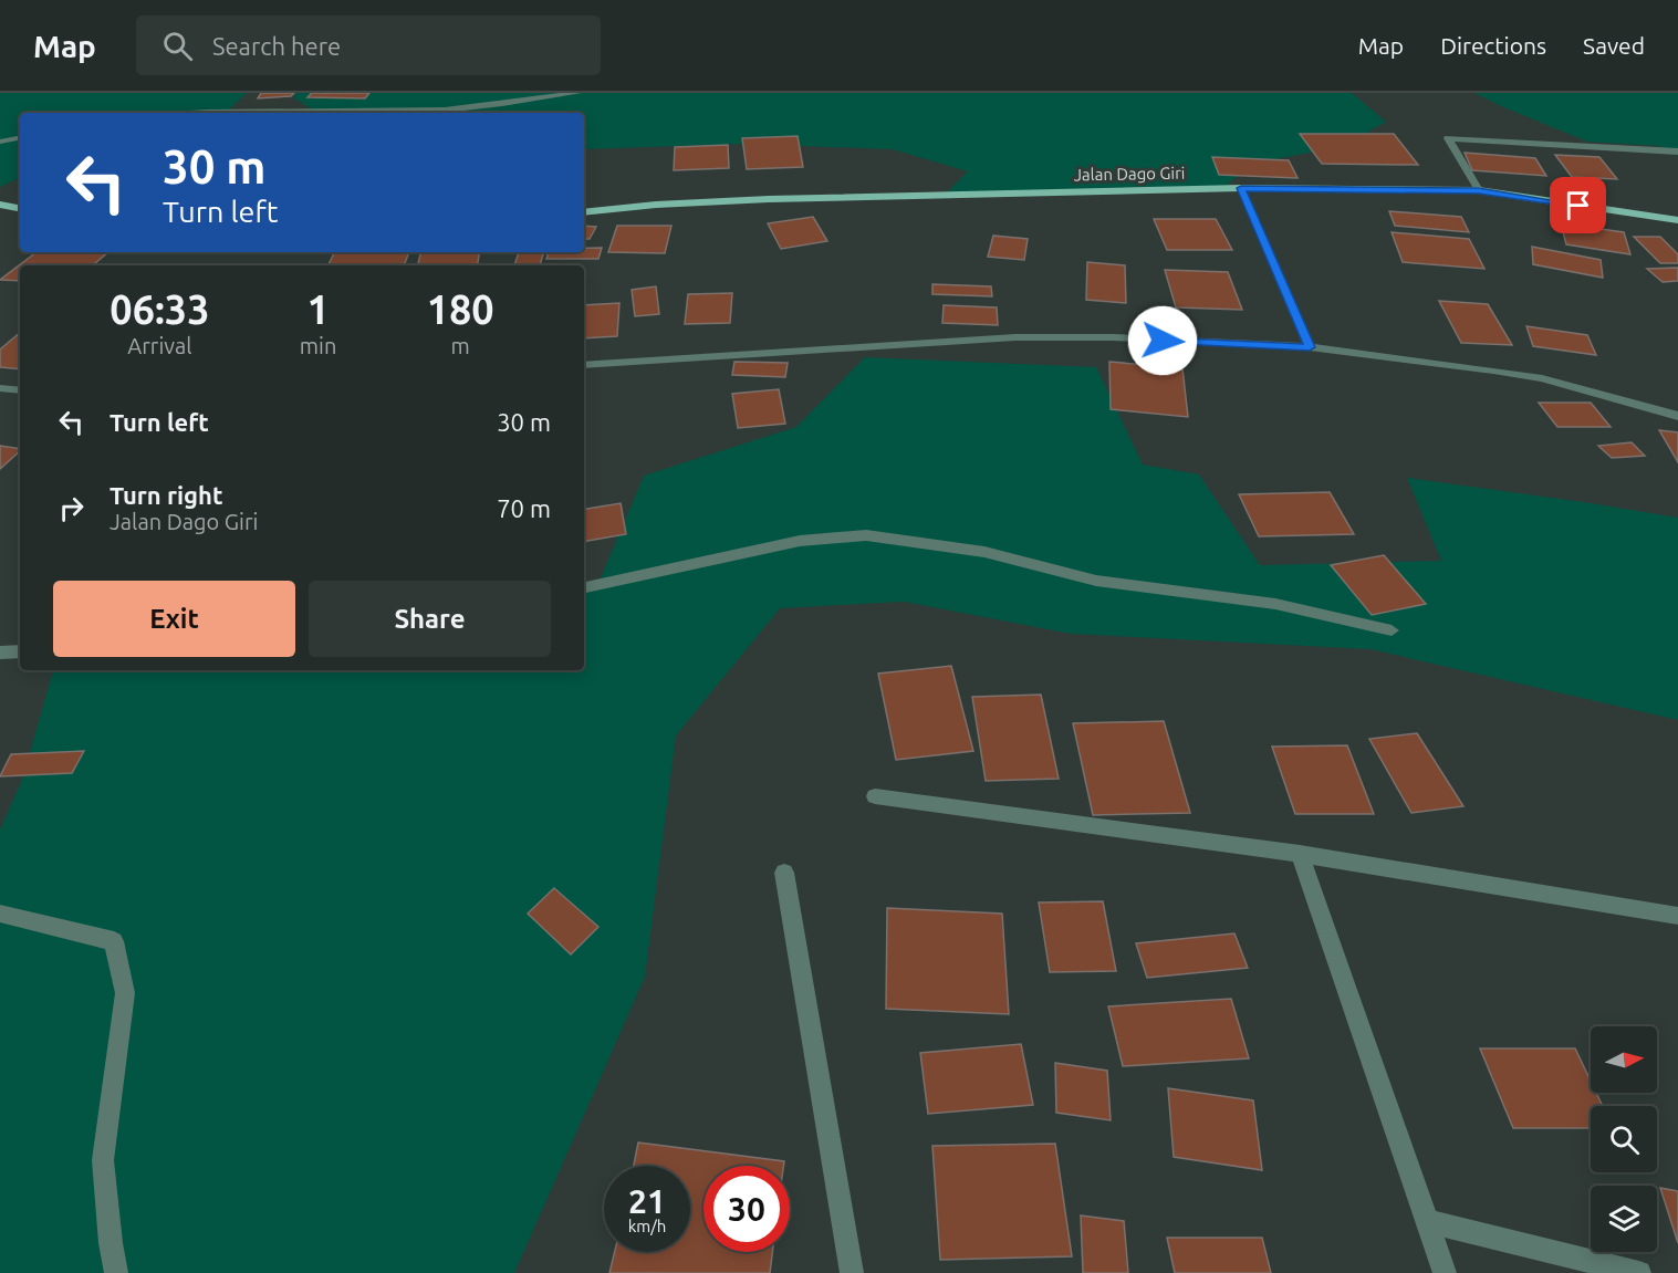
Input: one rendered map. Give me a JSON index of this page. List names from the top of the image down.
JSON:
{
  "streets": {
    "main road": ["Jalan Dago Giri"]
  },
  "north": "right",
  "page": {
    "header": "Map",
    "search": "Search here",
    "nav": ["Map", "Directions", "Saved"],
    "turn": ["30 m", "Turn left"],
    "eta": [
      "06:33",
      "Arrival",
      "1",
      "min",
      "180",
      "m"
    ],
    "list": [
      {
        "name": "Turn left",
        "value": "30 m"
      },
      {
        "name": "Turn right",
        "note": "Jalan Dago Giri",
        "value": "70 m"
      }
    ],
    "buttons": ["Exit", "Share"],
    "speed": "21 km/h",
    "limit": "30"
  }
}
